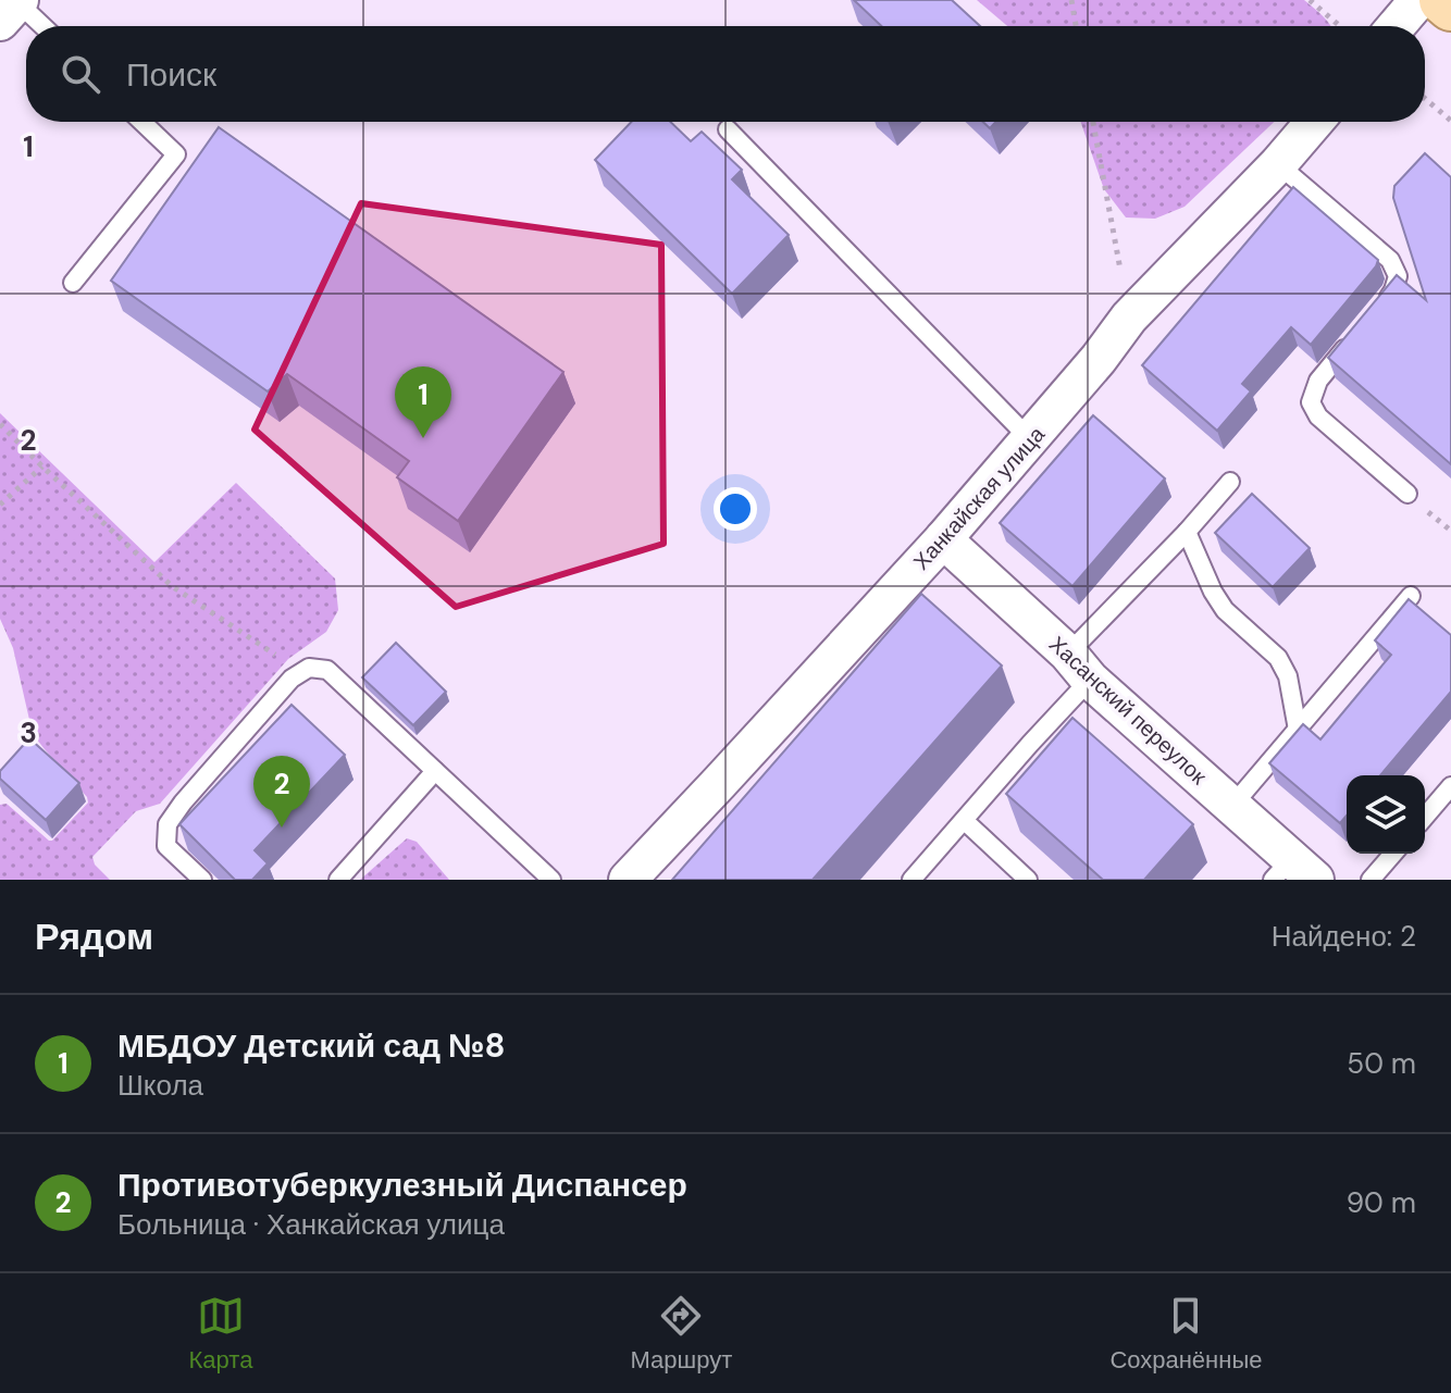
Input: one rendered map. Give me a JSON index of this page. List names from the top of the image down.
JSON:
{
  "streets": {
    "street": ["Ханкайская улица", "Хасанский переулок"]
  },
  "crossings": [
    ["Ханкайская улица", "Хасанский переулок"]
  ],
  "page": {
    "search": "Поиск",
    "pins": ["1", "2"],
    "heading": ["Рядом", "Найдено: 2"],
    "list": [
      {
        "mark": "1",
        "name": "МБДОУ Детский сад №8",
        "note": "Школа",
        "value": "50 m"
      },
      {
        "mark": "2",
        "name": "Противотуберкулезный Диспансер",
        "note": "Больница · Ханкайская улица",
        "value": "90 m"
      }
    ],
    "nav": ["Карта", "Маршрут", "Сохранённые"]
  },
  "grid": {
    "rows": ["1", "2", "3"]
  }
}
